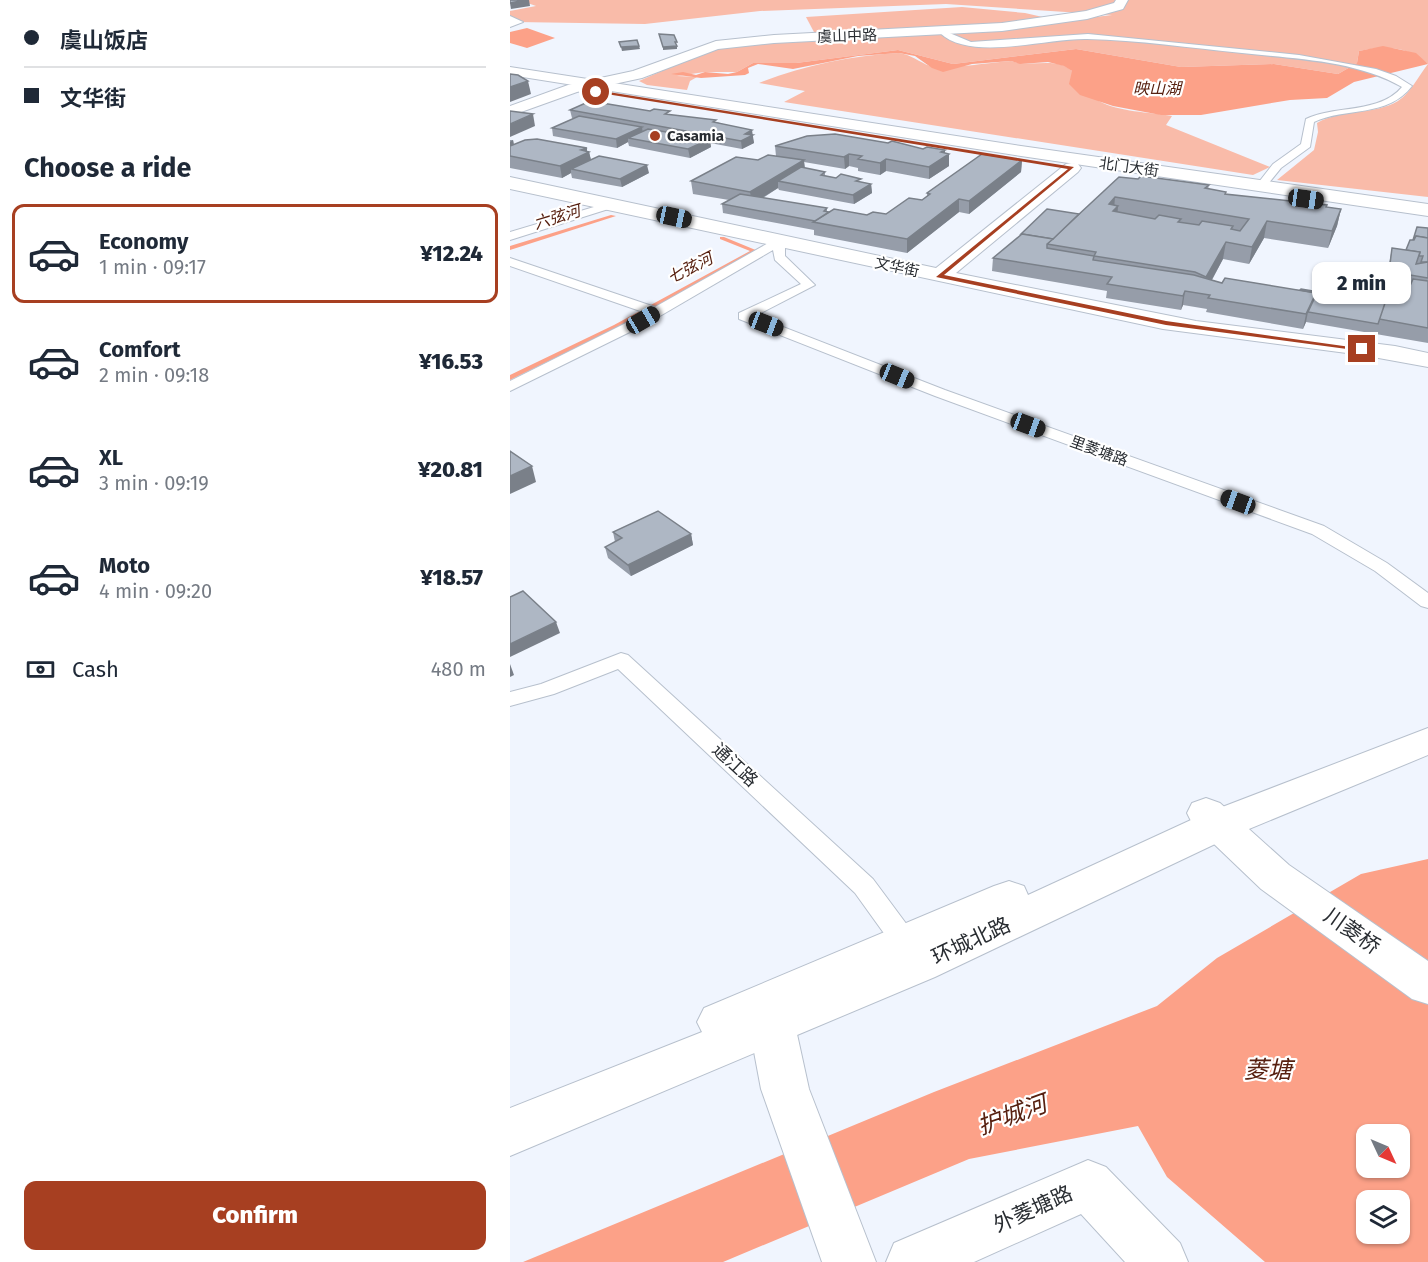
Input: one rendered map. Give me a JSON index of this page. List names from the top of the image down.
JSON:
{
  "streets": {
    "main road": [
      "虞山中路",
      "北门大街",
      "文华街",
      "川菱桥",
      "环城北路",
      "外菱塘路"
    ],
    "lane": ["里菱塘路", "通江路"]
  },
  "crossings": [
    ["虞山中路", "北门大街"],
    ["文华街", "里菱塘路"],
    ["通江路", "环城北路"],
    ["川菱桥", "环城北路"]
  ],
  "water": [
    "映山湖",
    "六弦河",
    "七弦河",
    "菱塘",
    "护城河"
  ],
  "places": ["Casamia"],
  "north": "bottom right",
  "page": {
    "banner": ["虞山饭店", "文华街"],
    "heading": "Choose a ride",
    "list": [
      {
        "name": "Economy",
        "note": "1 min · 09:17",
        "value": "¥12.24"
      },
      {
        "name": "Comfort",
        "note": "2 min · 09:18",
        "value": "¥16.53"
      },
      {
        "name": "XL",
        "note": "3 min · 09:19",
        "value": "¥20.81"
      },
      {
        "name": "Moto",
        "note": "4 min · 09:20",
        "value": "¥18.57"
      }
    ],
    "bubble": "2 min",
    "pay": ["Cash", "480 m"],
    "buttons": "Confirm"
  }
}
